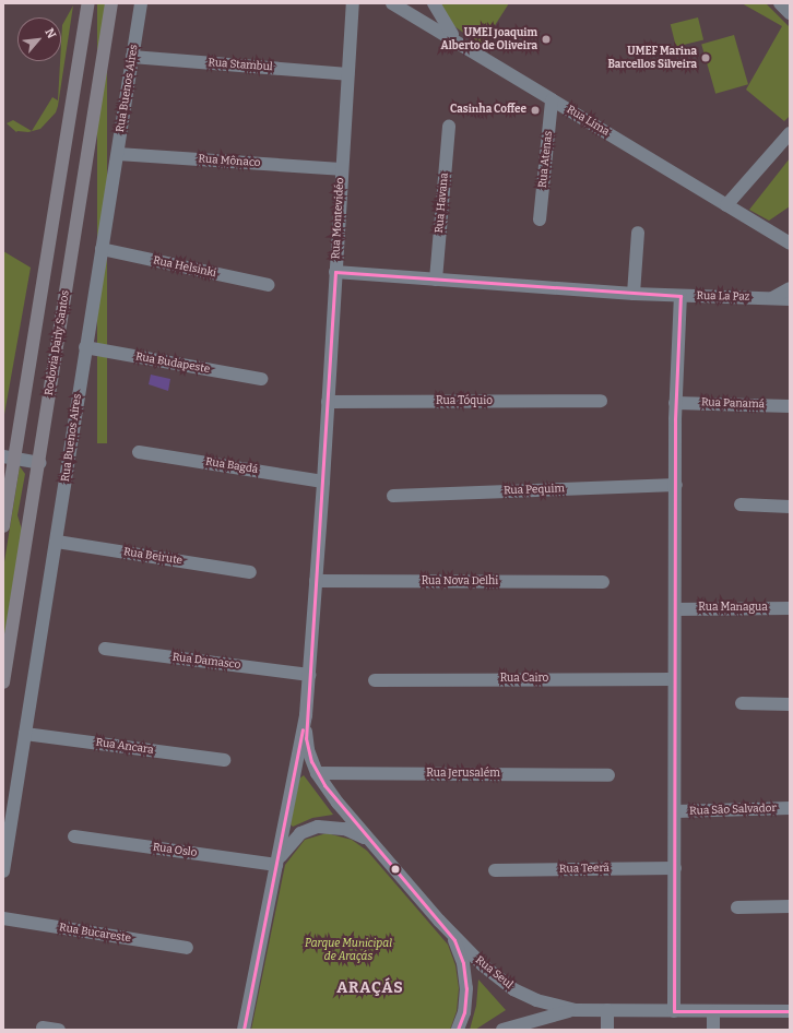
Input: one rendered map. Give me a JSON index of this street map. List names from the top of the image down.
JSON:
{
  "streets": {
    "main road": ["Rodovia Darly Santos"],
    "street": [
      "Rua Stambul",
      "Rua Buenos Aires",
      "Rua Lima",
      "Rua Atenas",
      "Rua Mônaco",
      "Rua Havana",
      "Rua Montevidéo",
      "Rua Helsinki",
      "Rua La Paz",
      "Rua Budapeste",
      "Rua Tóquio",
      "Rua Panamá",
      "Rua Bagdá",
      "Rua Pequim",
      "Rua Beirute",
      "Rua Nova Delhi",
      "Rua Managua",
      "Rua Damasco",
      "Rua Cairo",
      "Rua Ancara",
      "Rua Jerusalém",
      "Rua São Salvador",
      "Rua Oslo",
      "Rua Teerã",
      "Rua Bucareste",
      "Rua Seul"
    ]
  },
  "crossings": [
    ["Rua Stambul", "Rua Buenos Aires"],
    ["Rua Stambul", "Rua Montevidéo"],
    ["Rua Buenos Aires", "Rua Mônaco"],
    ["Rua Buenos Aires", "Rua Helsinki"],
    ["Rua Buenos Aires", "Rua Budapeste"],
    ["Rua Buenos Aires", "Rua Beirute"],
    ["Rua Buenos Aires", "Rua Ancara"],
    ["Rua Lima", "Rua Atenas"],
    ["Rua Mônaco", "Rua Montevidéo"],
    ["Rua Havana", "Rua La Paz"],
    ["Rua Montevidéo", "Rua La Paz"],
    ["Rua Montevidéo", "Rua Tóquio"],
    ["Rua Montevidéo", "Rua Bagdá"],
    ["Rua Montevidéo", "Rua Nova Delhi"],
    ["Rua Montevidéo", "Rua Damasco"],
    ["Rua Montevidéo", "Rua Oslo"],
    ["Rua Montevidéo", "Rua Seul"],
    ["Rua Jerusalém", "Rua Seul"]
  ],
  "districts": ["ARAÇÁS"],
  "parks": ["Parque Municipal de Araçás"],
  "places": ["UMEI Joaquim Alberto de Oliveira", "UMEF Marina Barcellos Silveira", "Casinha Coffee"],
  "north": "top right"
}
